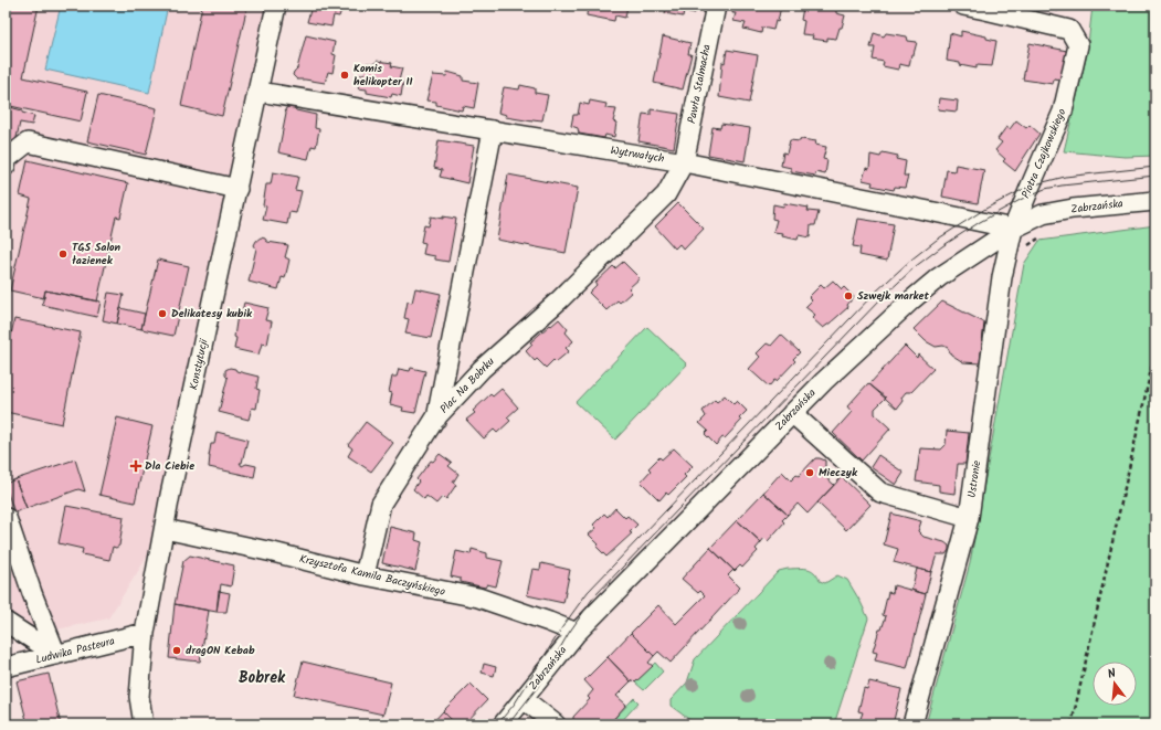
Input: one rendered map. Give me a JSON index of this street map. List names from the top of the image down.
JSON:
{
  "streets": {
    "street": [
      "Pawła Stalmacha",
      "Piotra Czajkowskiego",
      "Wytrwałych",
      "Zabrzańska",
      "Konstytucji",
      "Plac Na Bobrku",
      "Ustronie",
      "Krzysztofa Kamila Baczyńskiego",
      "Ludwika Pasteura"
    ]
  },
  "crossings": [
    ["Pawła Stalmacha", "Wytrwałych"],
    ["Pawła Stalmacha", "Plac Na Bobrku"],
    ["Piotra Czajkowskiego", "Wytrwałych"],
    ["Piotra Czajkowskiego", "Zabrzańska"],
    ["Piotra Czajkowskiego", "Ustronie"],
    ["Wytrwałych", "Zabrzańska"],
    ["Wytrwałych", "Konstytucji"],
    ["Wytrwałych", "Plac Na Bobrku"],
    ["Wytrwałych", "Ustronie"],
    ["Zabrzańska", "Ustronie"],
    ["Zabrzańska", "Krzysztofa Kamila Baczyńskiego"],
    ["Konstytucji", "Krzysztofa Kamila Baczyńskiego"],
    ["Konstytucji", "Ludwika Pasteura"]
  ],
  "districts": ["Bobrek"],
  "places": {
    "other": [
      "Komis helikopter II",
      "TGS Salon łazienek",
      "Szwejk market",
      "Delikatesy kubik",
      "Mieczyk",
      "dragON Kebab"
    ],
    "health": ["Dla Ciebie"]
  },
  "north": "top"
}
